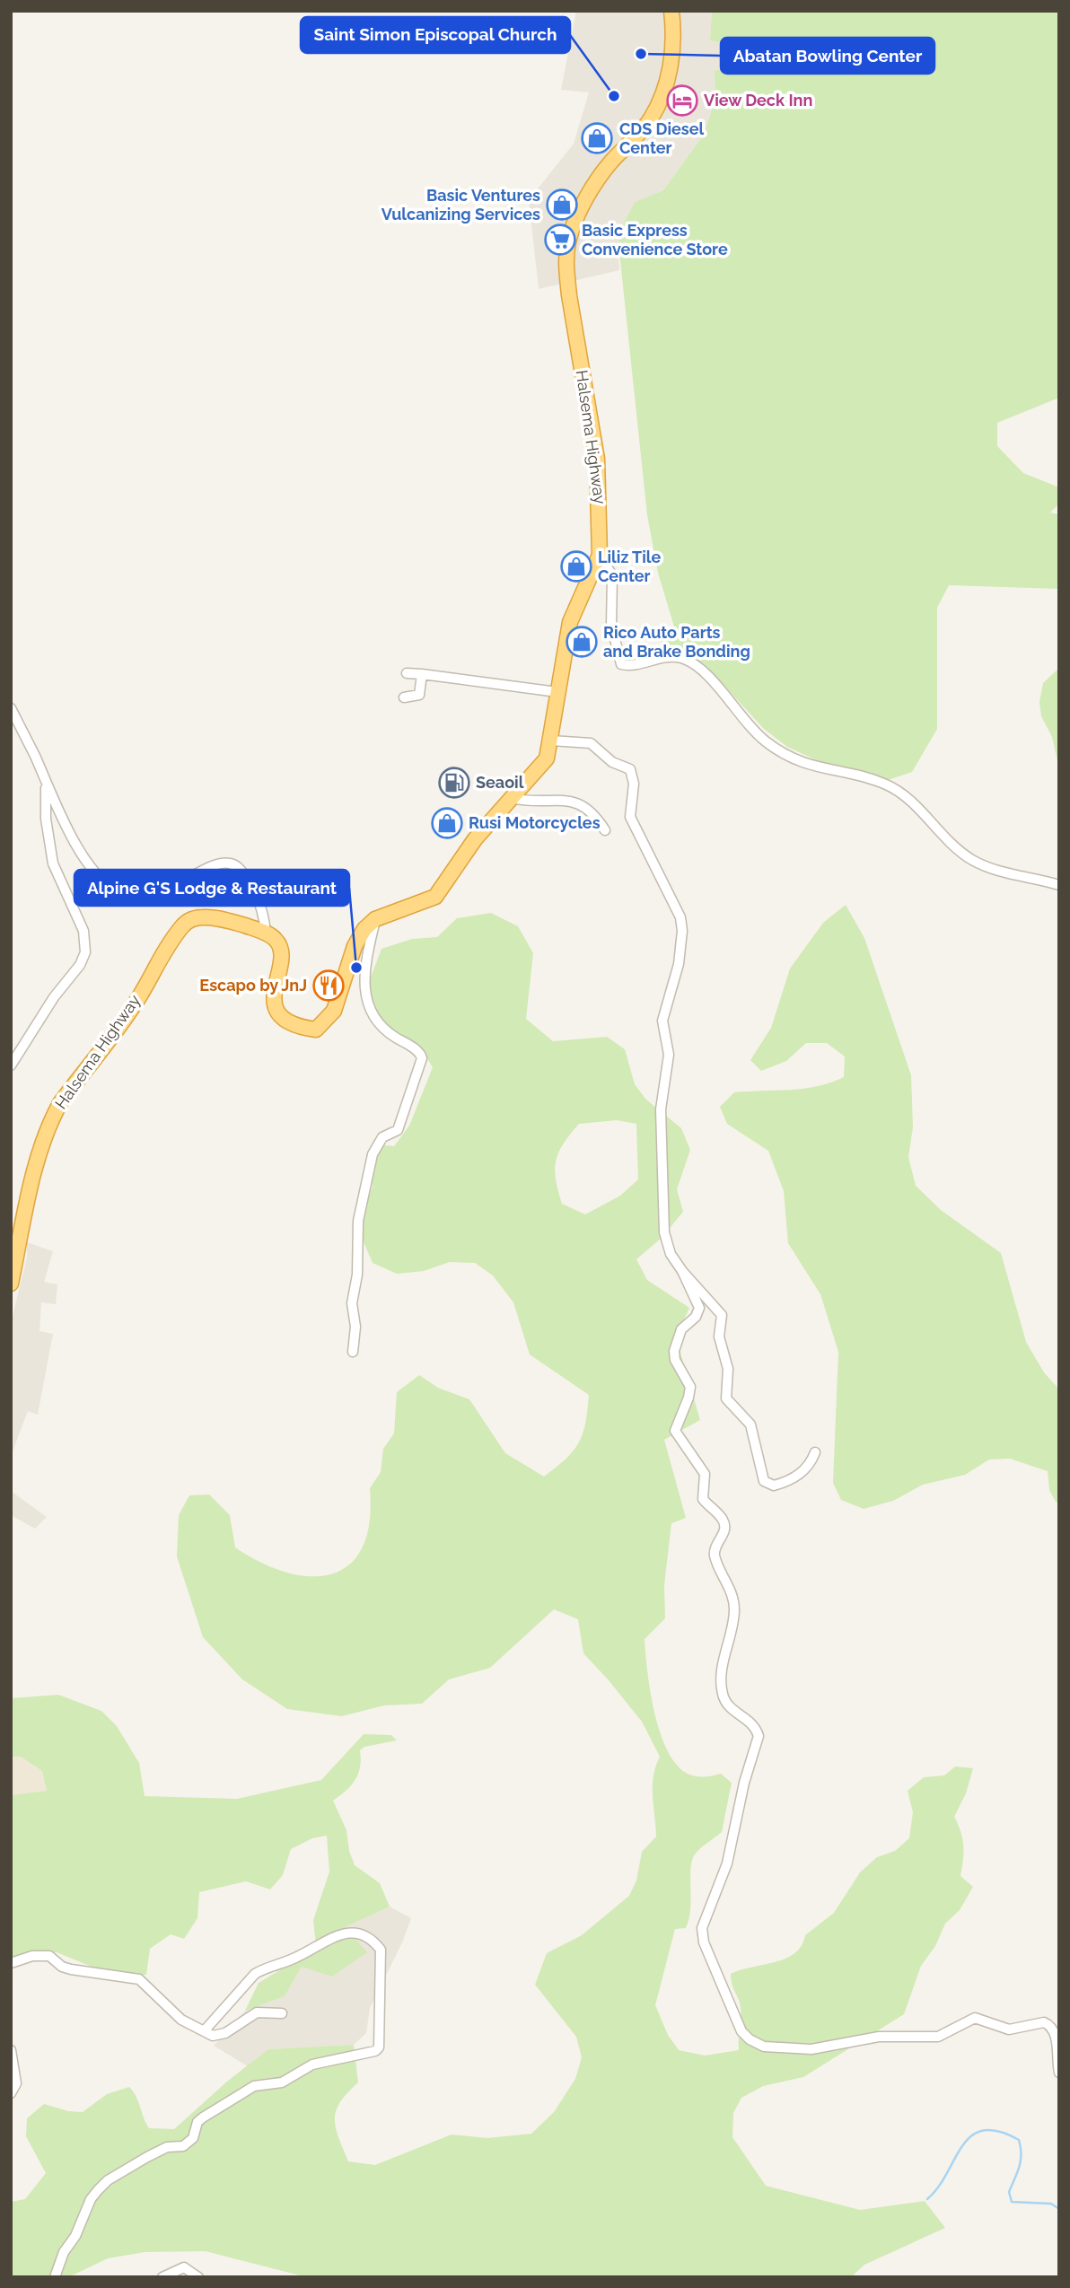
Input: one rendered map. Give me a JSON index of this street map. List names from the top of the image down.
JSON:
{
  "streets": {
    "highway": ["Halsema Highway"]
  },
  "places": {
    "other": ["Abatan Bowling Center", "Saint Simon Episcopal Church", "Alpine G'S Lodge & Restaurant"],
    "hotel": ["View Deck Inn"],
    "shop": [
      "CDS Diesel Center",
      "Basic Ventures Vulcanizing Services",
      "Liliz Tile Center",
      "Rico Auto Parts and Brake Bonding",
      "Rusi Motorcycles"
    ],
    "supermarket": ["Basic Express Convenience Store"],
    "fuel station": ["Seaoil"],
    "restaurant": ["Escapo by JnJ"]
  }
}
